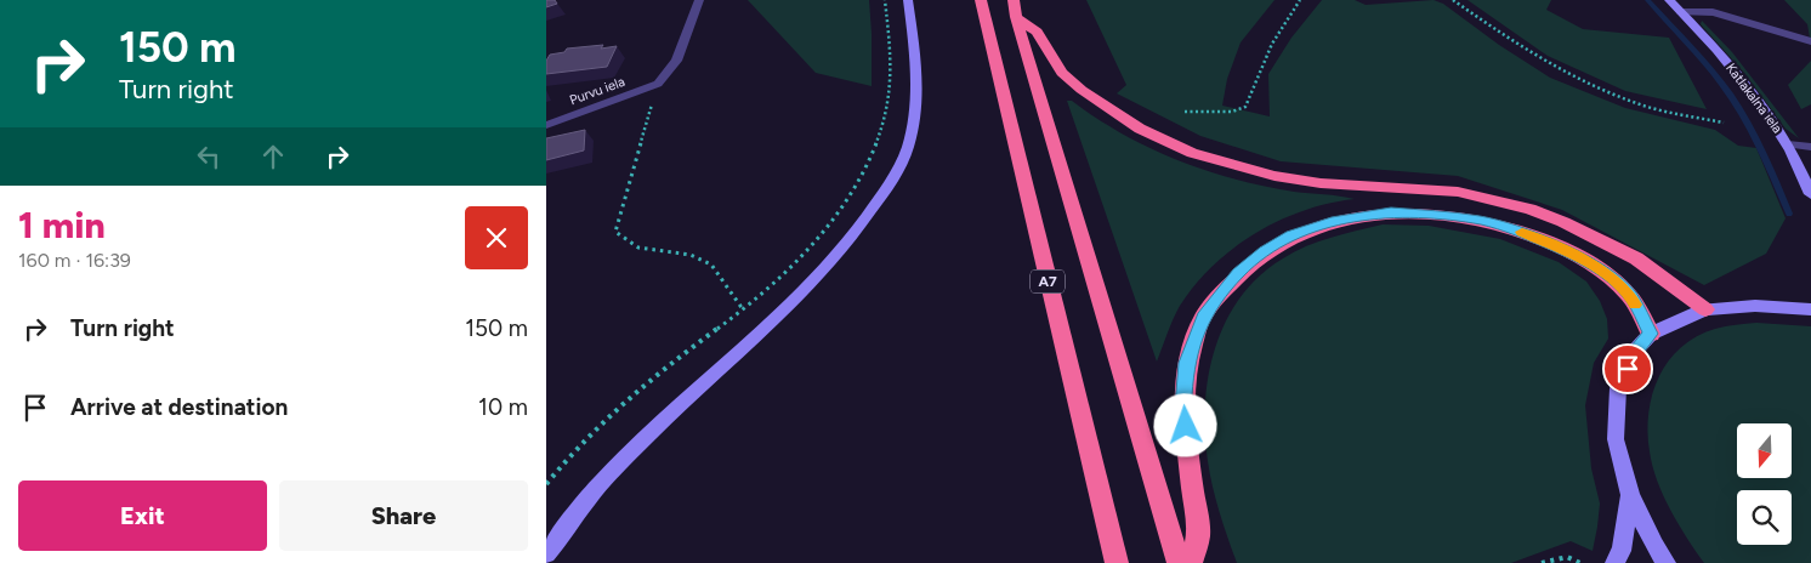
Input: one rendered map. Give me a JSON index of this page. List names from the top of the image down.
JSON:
{
  "streets": {
    "highway": ["A7"],
    "main road": ["Katlakalna iela"],
    "street": ["Purvu iela"]
  },
  "north": "bottom",
  "page": {
    "turn": ["150 m", "Turn right"],
    "heading": ["1 min", "160 m · 16:39"],
    "list": [
      {
        "name": "Turn right",
        "value": "150 m"
      },
      {
        "name": "Arrive at destination",
        "value": "10 m"
      }
    ],
    "buttons": ["Exit", "Share"]
  }
}
